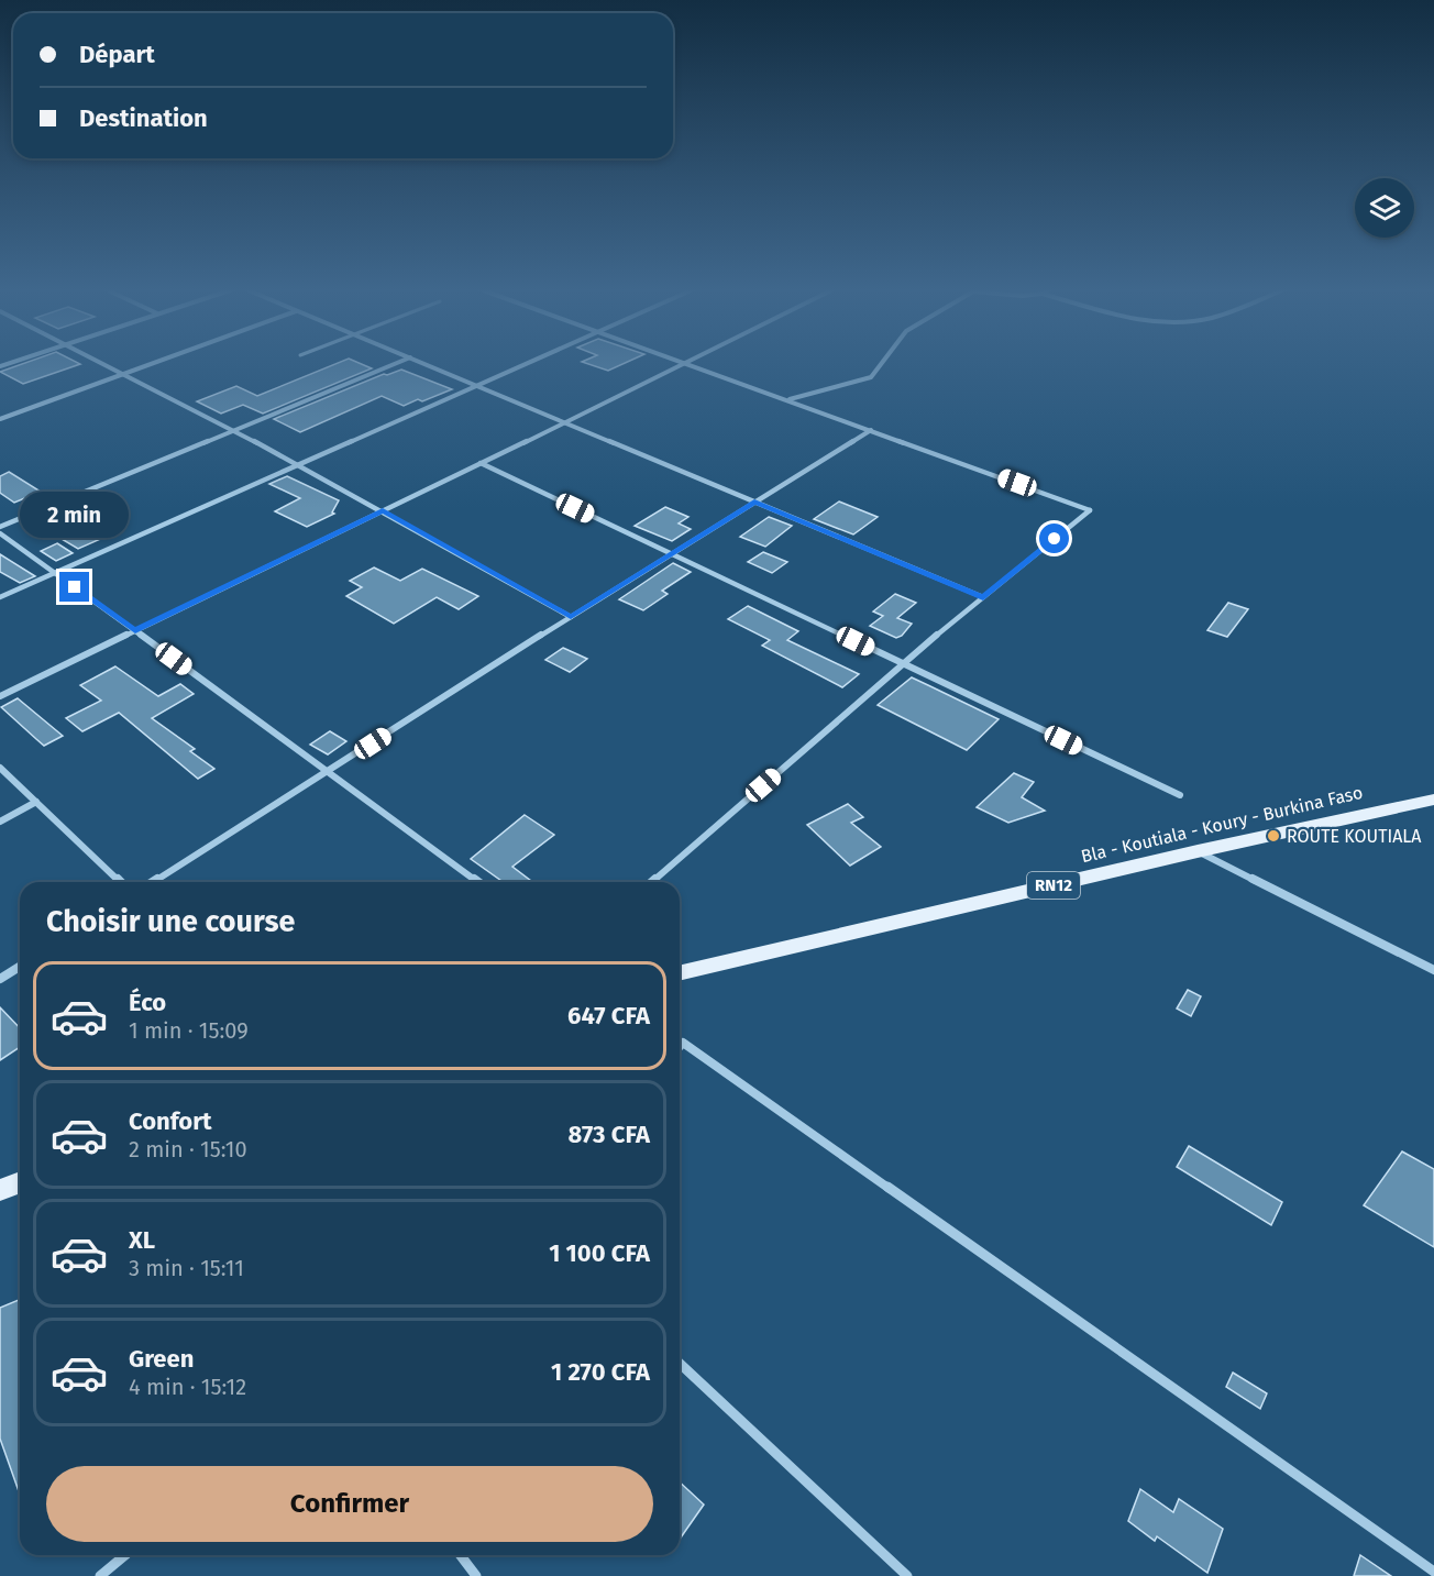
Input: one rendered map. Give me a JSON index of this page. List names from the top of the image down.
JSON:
{
  "streets": {
    "main road": ["Bla - Koutiala - Koury - Burkina Faso", "RN12"]
  },
  "places": ["ROUTE KOUTIALA"],
  "page": {
    "banner": ["Départ", "Destination"],
    "bubble": "2 min",
    "heading": "Choisir une course",
    "list": [
      {
        "name": "Éco",
        "note": "1 min · 15:09",
        "value": "647 CFA"
      },
      {
        "name": "Confort",
        "note": "2 min · 15:10",
        "value": "873 CFA"
      },
      {
        "name": "XL",
        "note": "3 min · 15:11",
        "value": "1 100 CFA"
      },
      {
        "name": "Green",
        "note": "4 min · 15:12",
        "value": "1 270 CFA"
      }
    ],
    "buttons": "Confirmer"
  }
}
